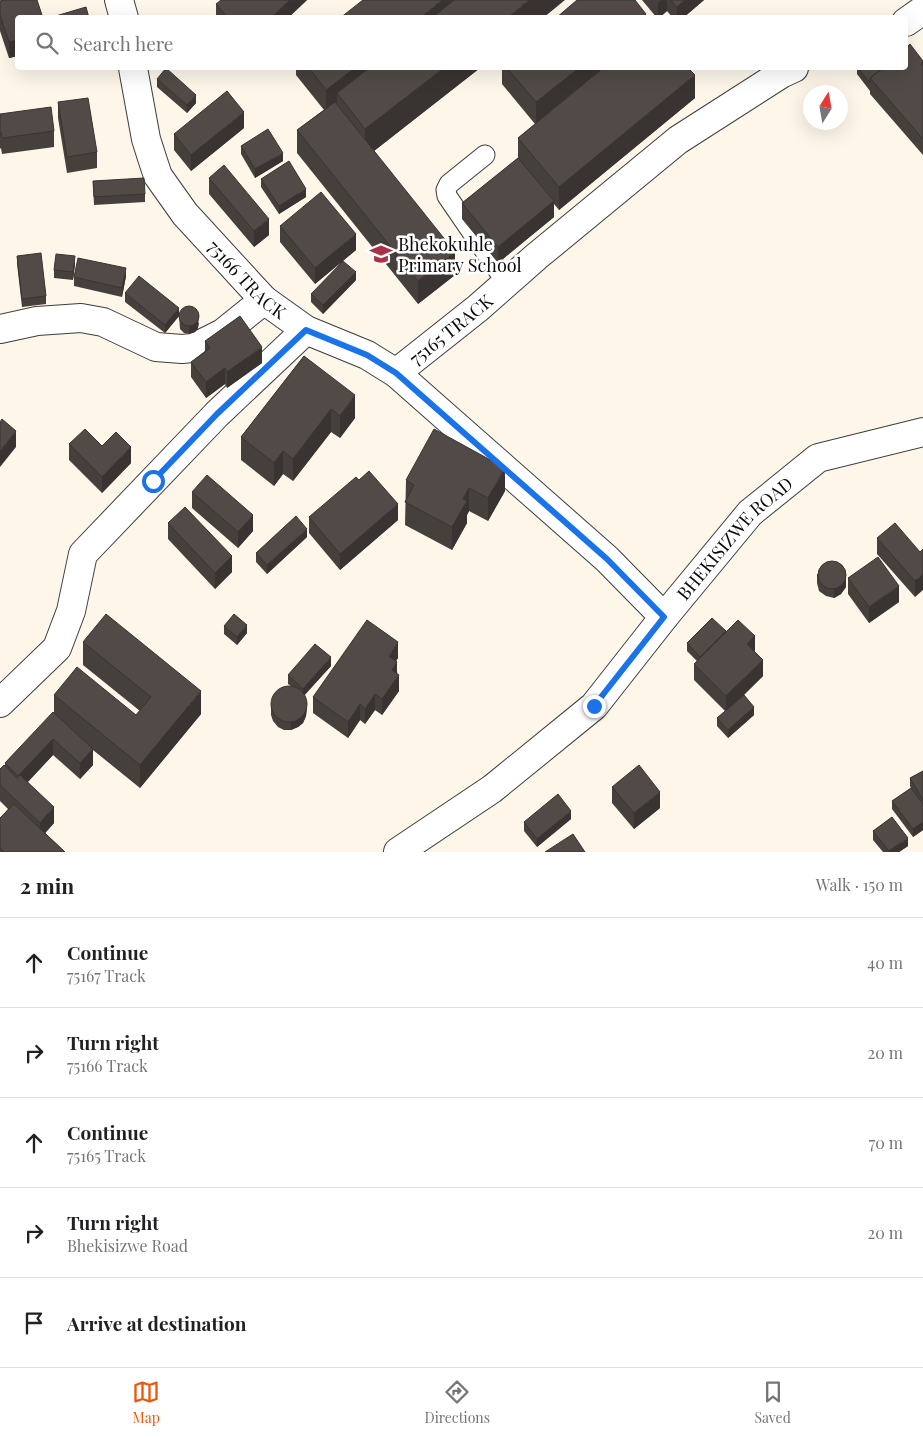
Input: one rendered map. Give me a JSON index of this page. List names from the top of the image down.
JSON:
{
  "streets": {
    "street": ["75166 TRACK", "75165 TRACK", "BHEKISIZWE ROAD"]
  },
  "crossings": [
    ["75166 TRACK", "75165 TRACK"],
    ["75165 TRACK", "BHEKISIZWE ROAD"]
  ],
  "places": {
    "school or university": ["Bhekokuhle Primary School"]
  },
  "north": "top",
  "page": {
    "search": "Search here",
    "heading": ["2 min", "Walk · 150 m"],
    "list": [
      ["Continue", "75167 Track", "40 m"],
      ["Turn right", "75166 Track", "20 m"],
      ["Continue", "75165 Track", "70 m"],
      ["Turn right", "Bhekisizwe Road", "20 m"],
      "Arrive at destination"
    ],
    "nav": ["Map", "Directions", "Saved"]
  }
}
